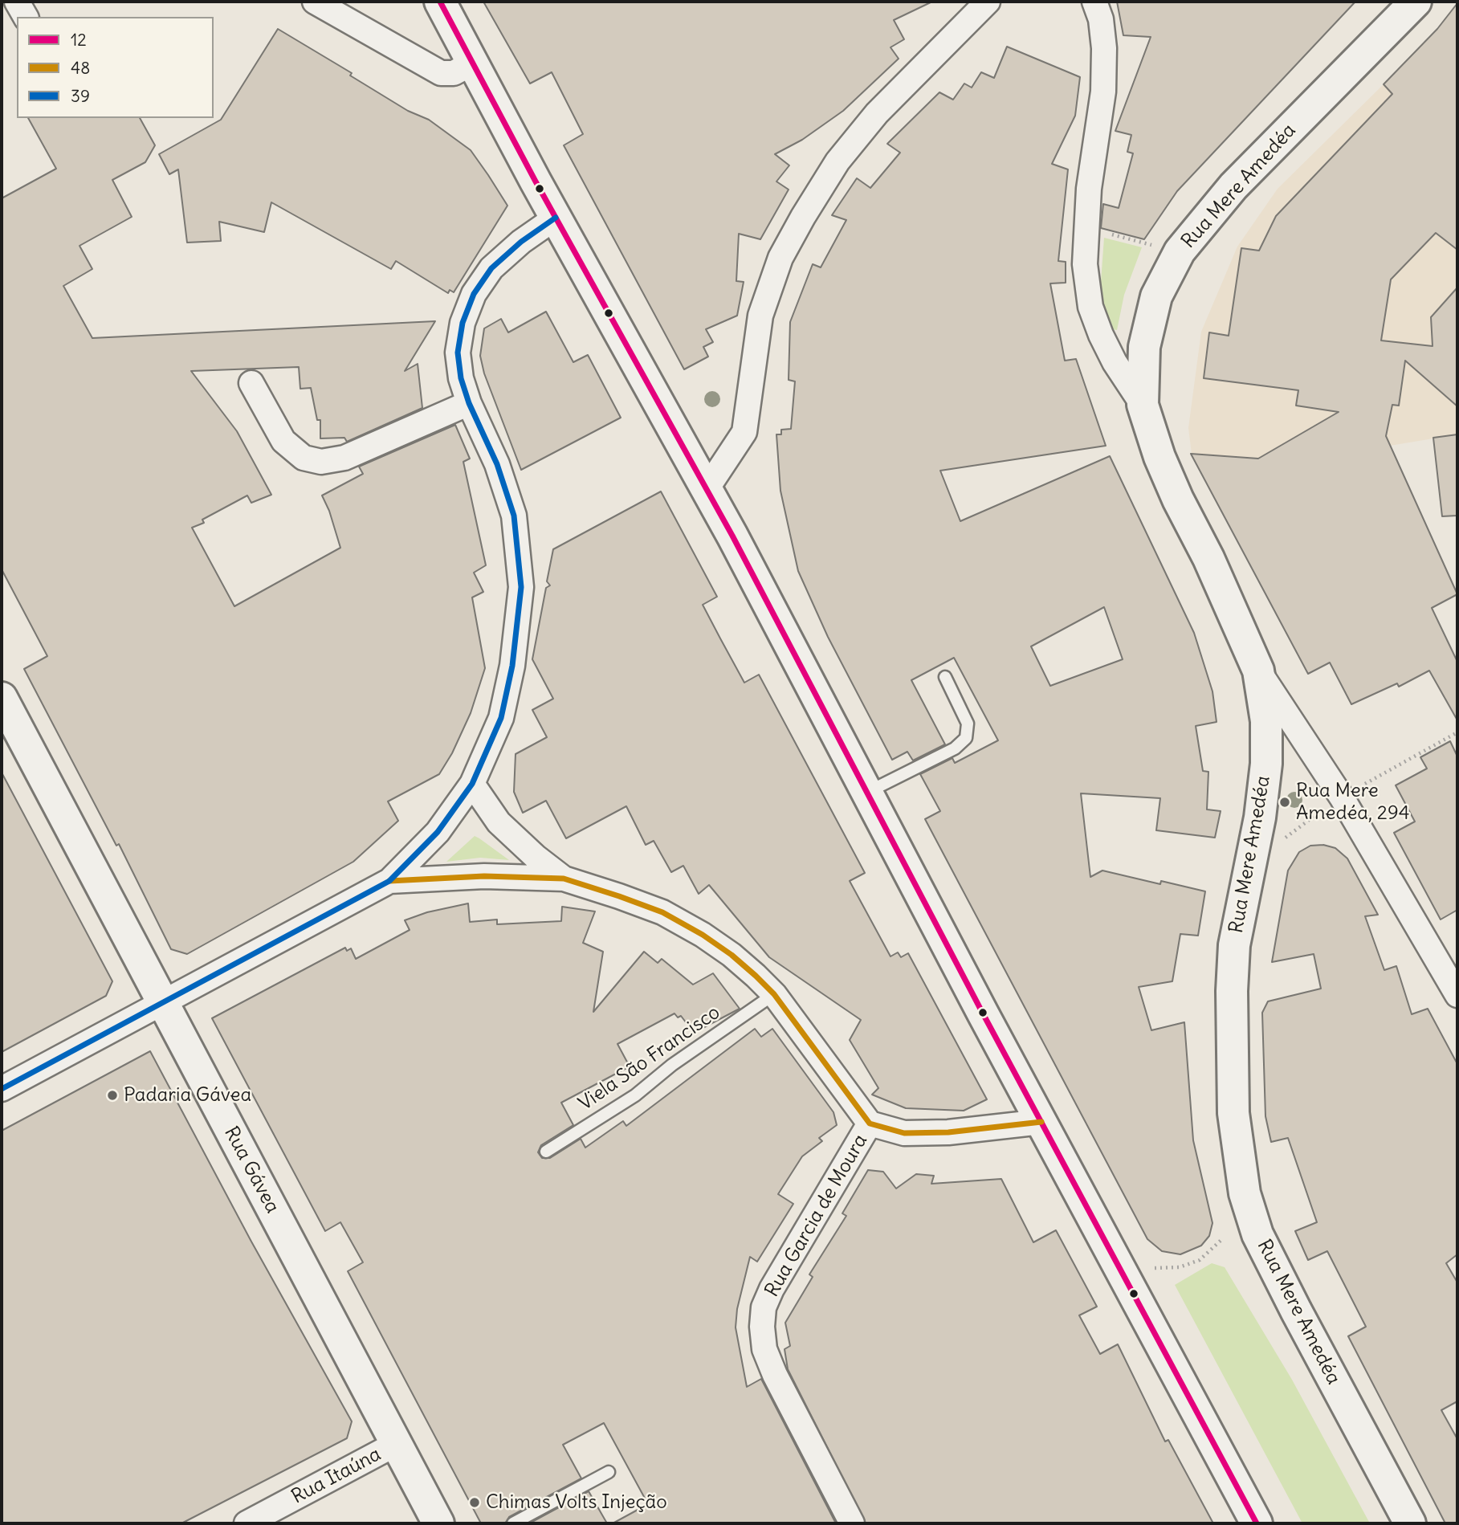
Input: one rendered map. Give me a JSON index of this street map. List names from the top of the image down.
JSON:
{
  "streets": {
    "street": [
      "Rua Mere Amedéa",
      "Rua Gávea",
      "Rua Garcia de Moura",
      "Rua Itaúna"
    ],
    "lane": ["Viela São Francisco"]
  },
  "crossings": [
    ["Rua Gávea", "Rua Itaúna"]
  ],
  "places": ["Rua Mere Amedéa, 294", "Padaria Gávea", "Chimas Volts Injeção"],
  "lines": ["transit line 12", "transit line 39", "transit line 48"],
  "legend": ["12", "48", "39"]
}
